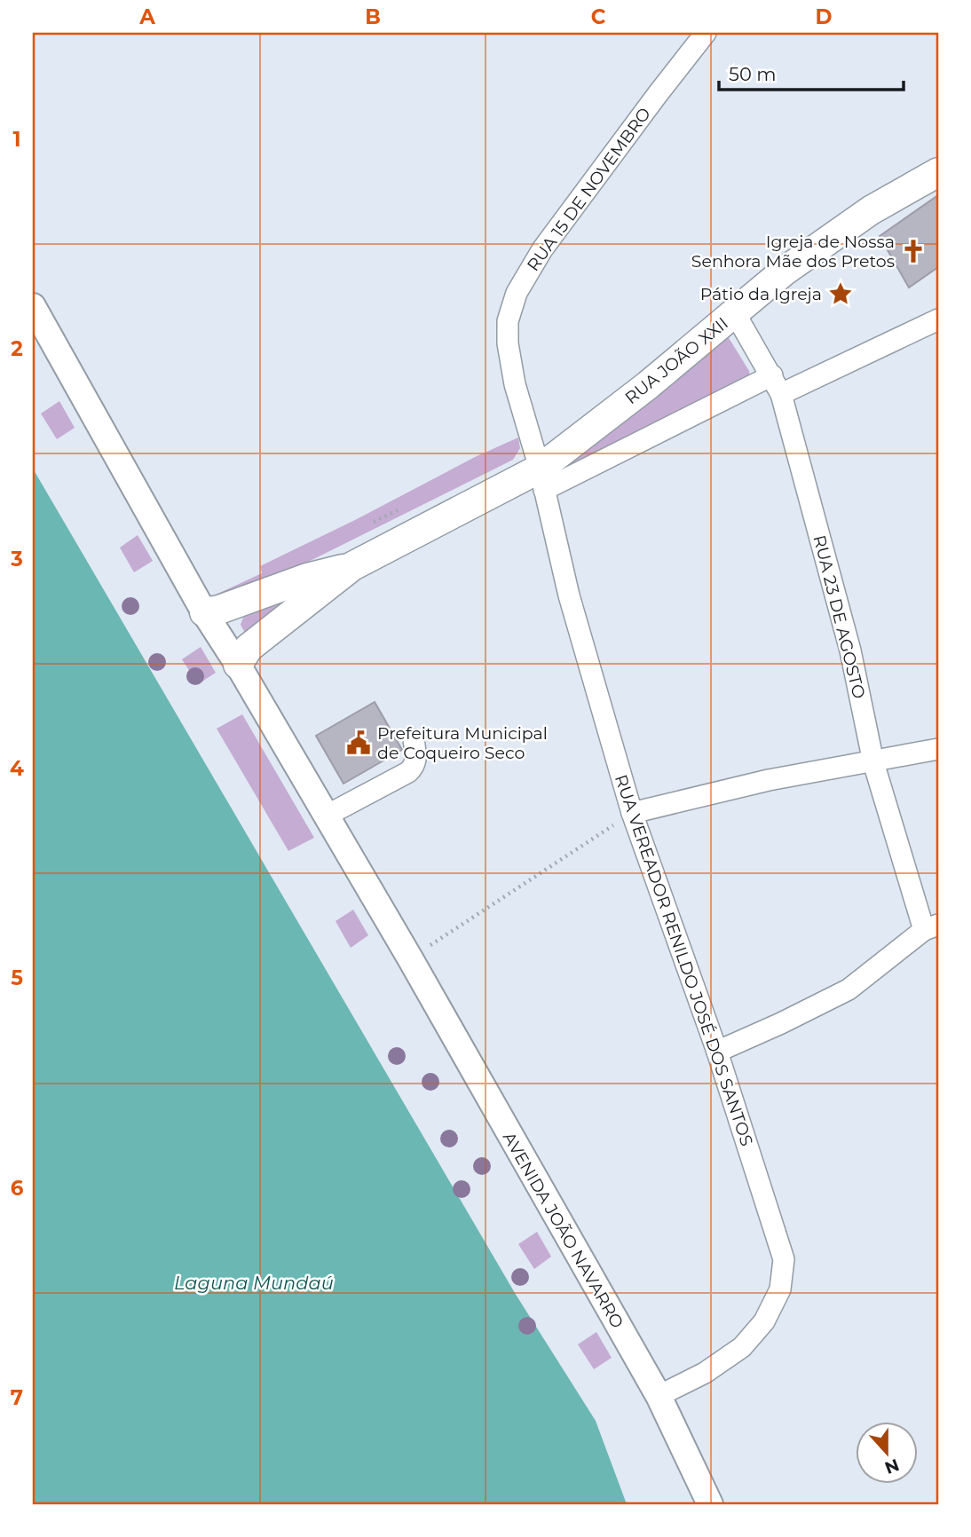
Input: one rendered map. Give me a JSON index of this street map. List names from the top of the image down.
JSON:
{
  "streets": {
    "main road": ["RUA JOÃO XXII"],
    "street": [
      "RUA 15 DE NOVEMBRO",
      "RUA 23 DE AGOSTO",
      "RUA VEREADOR RENILDO JOSÉ DOS SANTOS",
      "AVENIDA JOÃO NAVARRO"
    ]
  },
  "crossings": [
    ["RUA 15 DE NOVEMBRO", "RUA JOÃO XXII"],
    ["RUA 15 DE NOVEMBRO", "RUA VEREADOR RENILDO JOSÉ DOS SANTOS"],
    ["RUA JOÃO XXII", "RUA 23 DE AGOSTO"],
    ["RUA JOÃO XXII", "RUA VEREADOR RENILDO JOSÉ DOS SANTOS"],
    ["RUA VEREADOR RENILDO JOSÉ DOS SANTOS", "AVENIDA JOÃO NAVARRO"]
  ],
  "water": ["Laguna Mundaú"],
  "places": {
    "church": ["Igreja de Nossa Senhora Mãe dos Pretos"],
    "place": ["Pátio da Igreja"],
    "public building": ["Prefeitura Municipal de Coqueiro Seco"]
  },
  "scale_bar": "50 m",
  "north": "bottom",
  "grid": {
    "columns": [
      "A",
      "B",
      "C",
      "D"
    ],
    "rows": [
      "1",
      "2",
      "3",
      "4",
      "5",
      "6",
      "7"
    ]
  }
}
